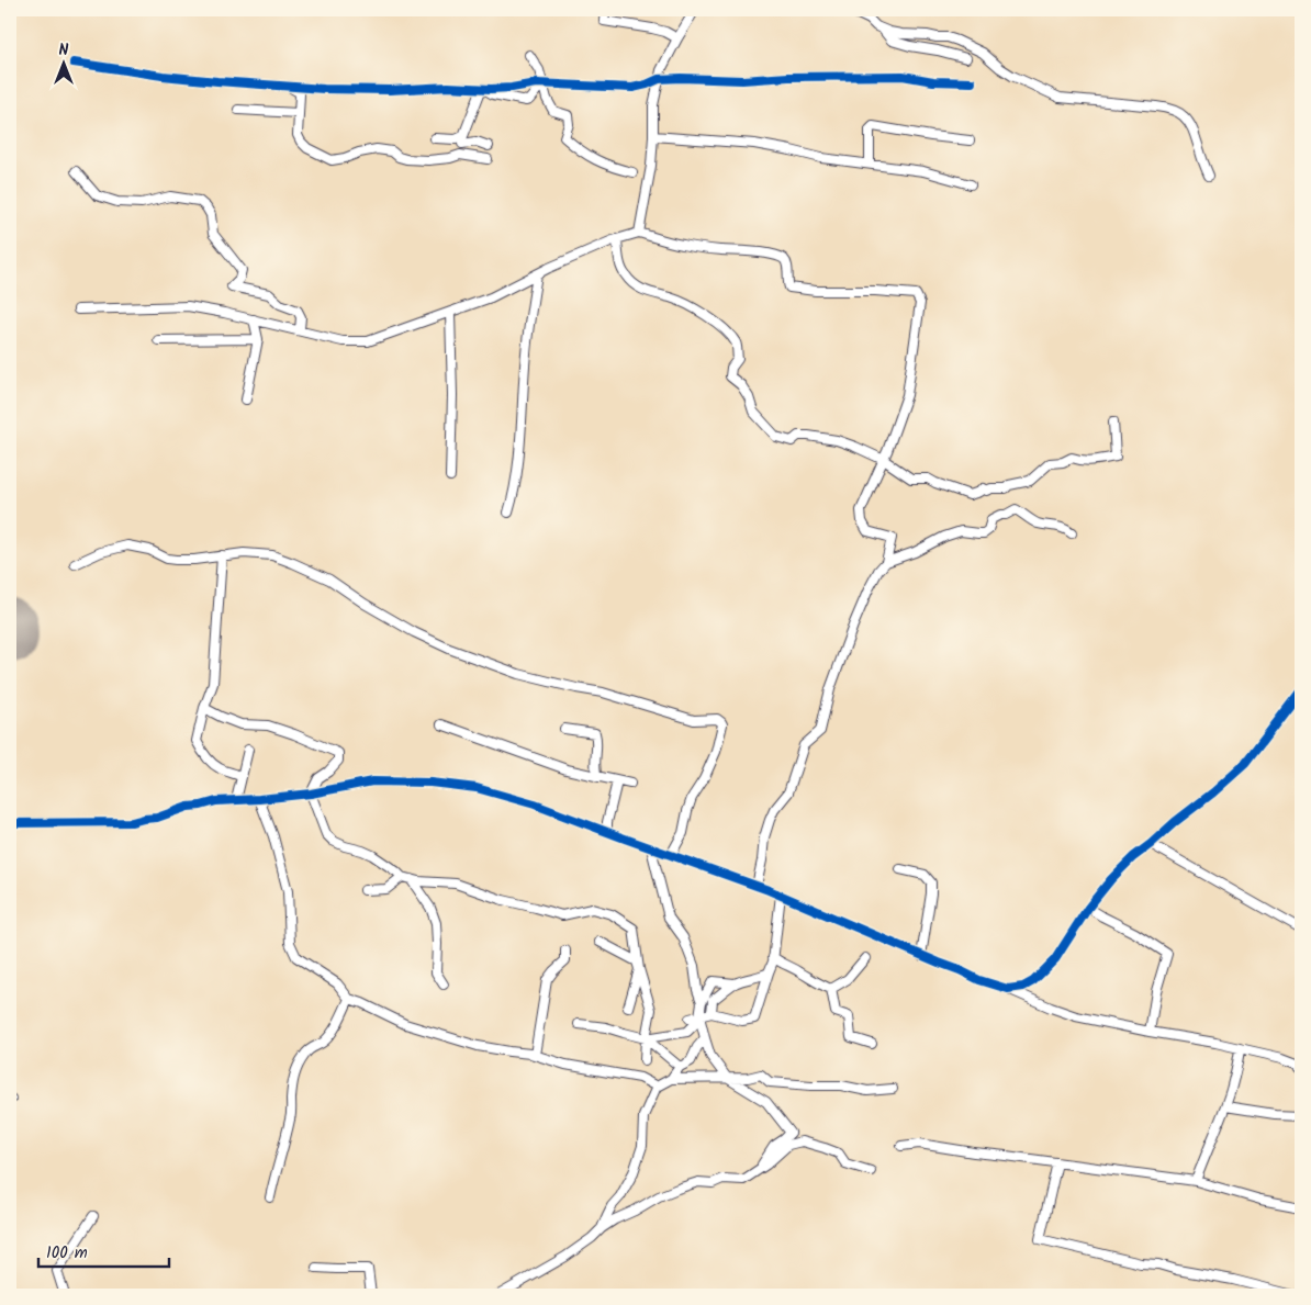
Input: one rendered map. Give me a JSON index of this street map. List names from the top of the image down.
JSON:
{
  "scale_bar": "100 m",
  "north": "top"
}
